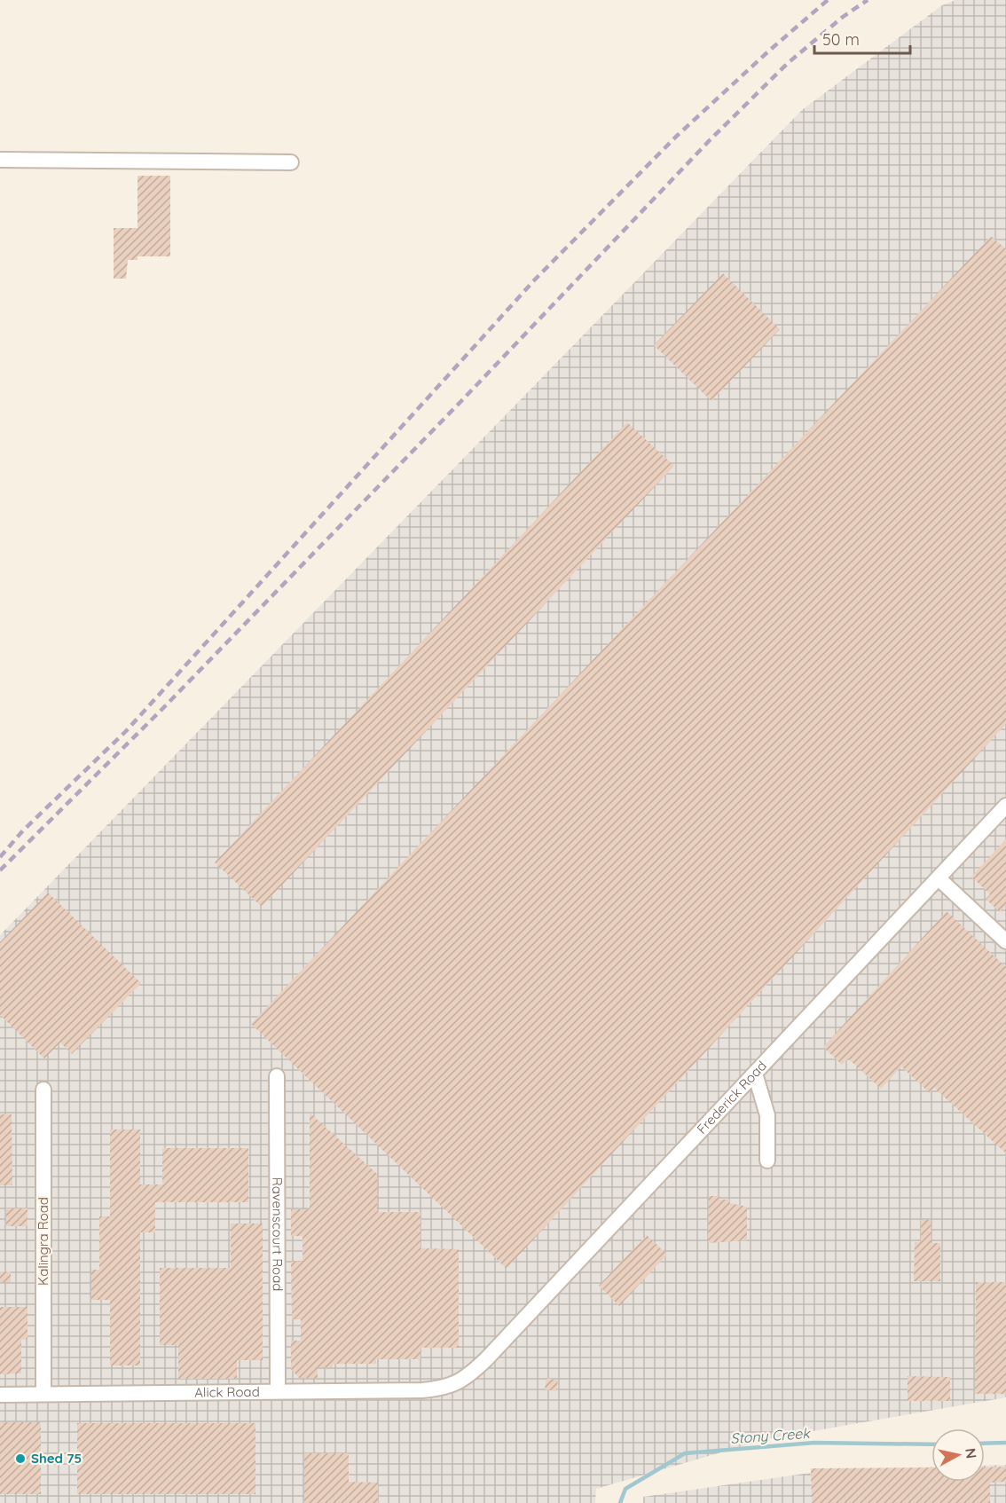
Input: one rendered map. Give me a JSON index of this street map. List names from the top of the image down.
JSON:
{
  "streets": {
    "street": [
      "Frederick Road",
      "Ravenscourt Road",
      "Kalingra Road",
      "Alick Road"
    ]
  },
  "crossings": [
    ["Frederick Road", "Alick Road"],
    ["Ravenscourt Road", "Alick Road"],
    ["Kalingra Road", "Alick Road"]
  ],
  "water": ["Stony Creek"],
  "places": ["Shed 75"],
  "scale_bar": "50 m",
  "north": "right"
}
